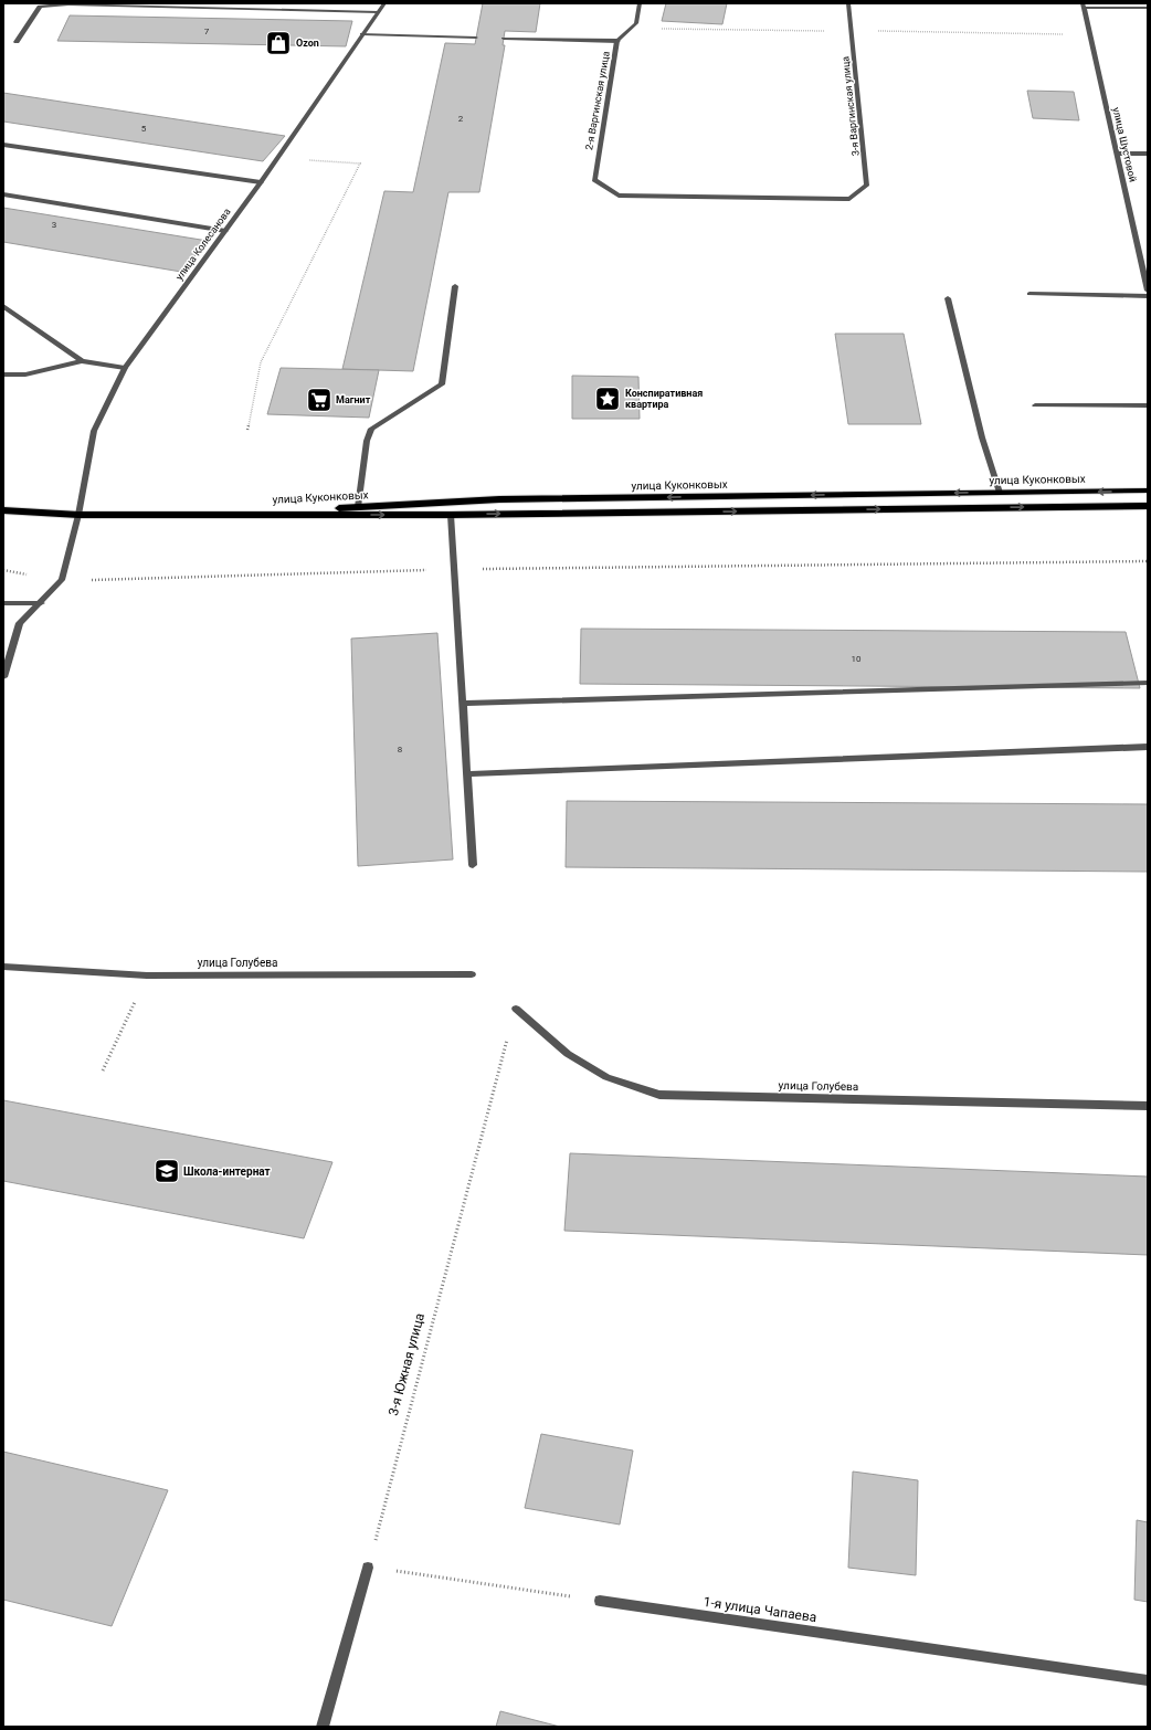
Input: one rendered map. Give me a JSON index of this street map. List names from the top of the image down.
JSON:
{
  "streets": {
    "main road": ["улица Куконковых"],
    "street": [
      "2-я Варгинская улица",
      "3-я Варгинская улица",
      "улица Шустовой",
      "улица Колесанова",
      "улица Голубева",
      "1-я улица Чапаева"
    ],
    "path": ["3-я Южная улица"]
  },
  "crossings": [
    ["2-я Варгинская улица", "3-я Варгинская улица"],
    ["улица Колесанова", "улица Куконковых"],
    ["улица Голубева", "3-я Южная улица"]
  ],
  "places": {
    "shop": ["Ozon"],
    "place": ["Конспиративная квартира"],
    "supermarket": ["Магнит"],
    "school or university": ["Школа-интернат"]
  },
  "house_numbers": [
    "7",
    "2",
    "5",
    "3",
    "10",
    "8"
  ]
}
